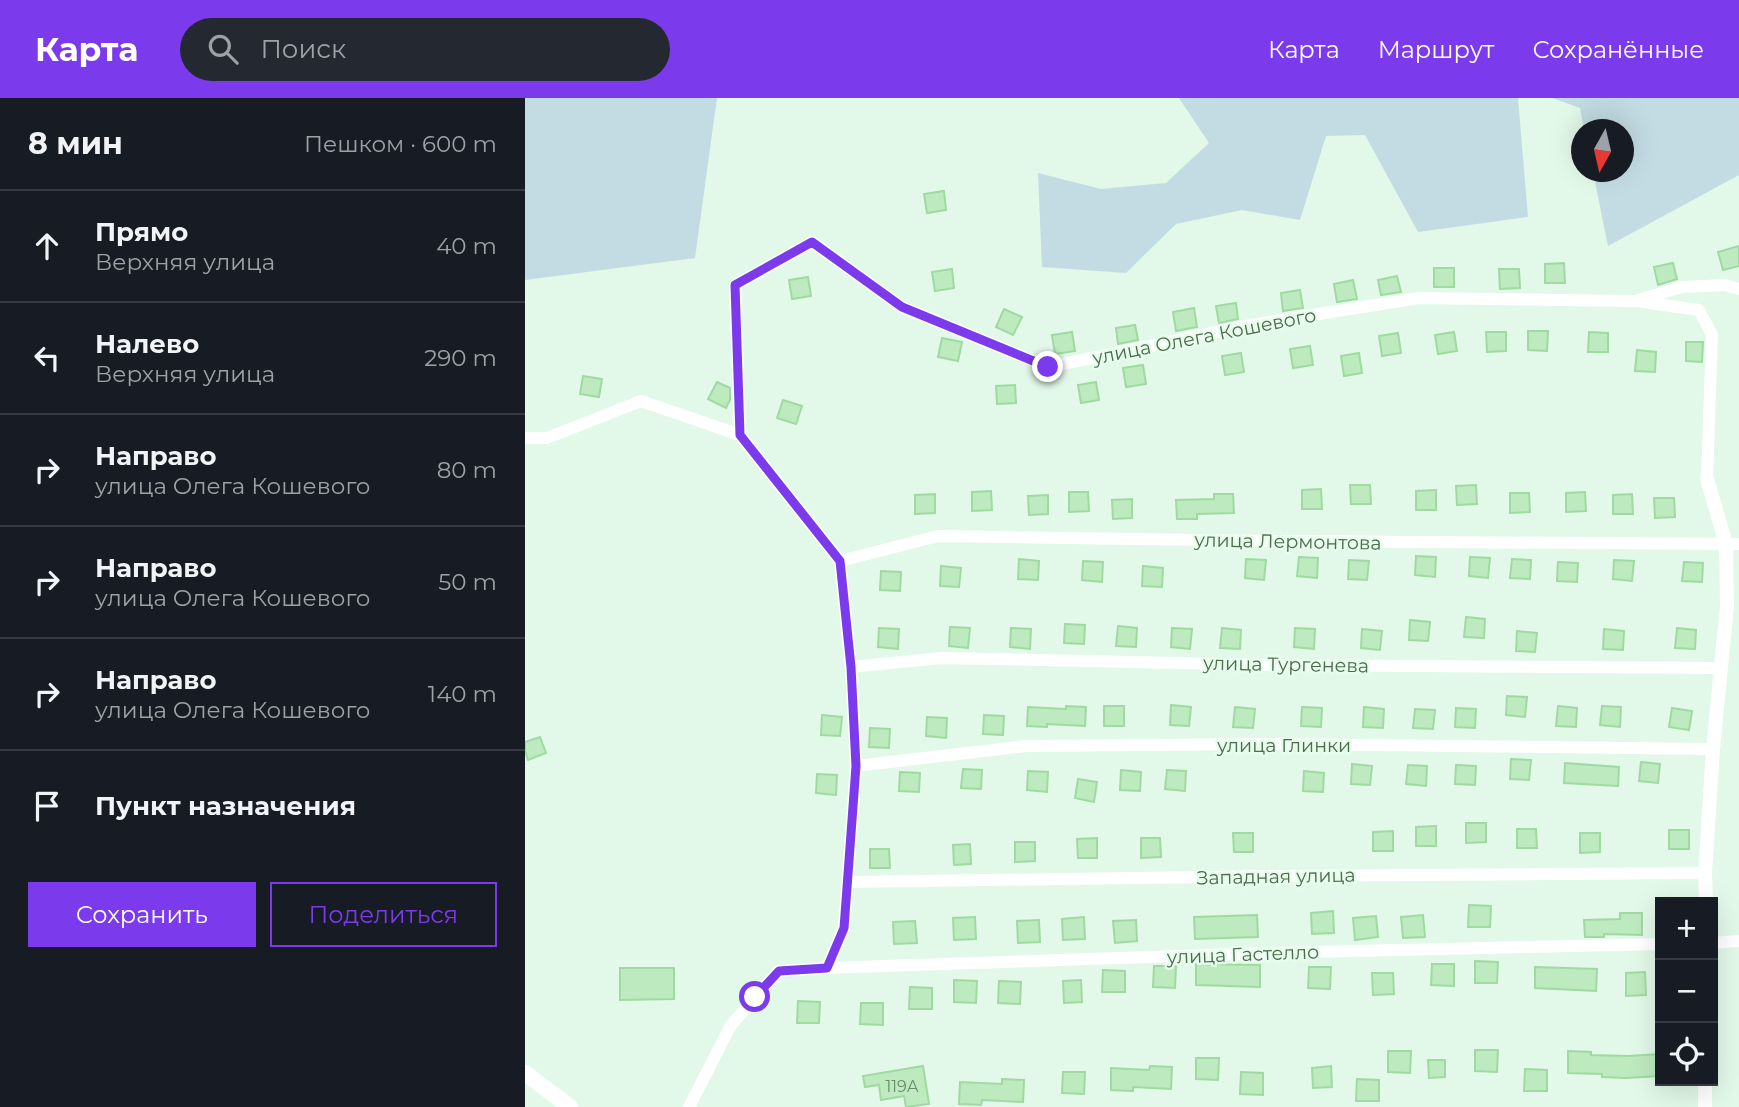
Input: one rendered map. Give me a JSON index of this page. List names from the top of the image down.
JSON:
{
  "streets": {
    "street": [
      "улица Олега Кошевого",
      "улица Лермонтова",
      "улица Тургенева",
      "улица Глинки",
      "Западная улица",
      "улица Гастелло"
    ]
  },
  "house_numbers": ["119А"],
  "north": "bottom",
  "page": {
    "header": "Карта",
    "search": "Поиск",
    "nav": ["Карта", "Маршрут", "Сохранённые"],
    "heading": ["8 мин", "Пешком · 600 m"],
    "list": [
      ["Прямо", "Верхняя улица", "40 m"],
      ["Налево", "Верхняя улица", "290 m"],
      ["Направо", "улица Олега Кошевого", "80 m"],
      ["Направо", "улица Олега Кошевого", "50 m"],
      ["Направо", "улица Олега Кошевого", "140 m"],
      "Пункт назначения"
    ],
    "buttons": ["Сохранить", "Поделиться"],
    "map_buttons": ["+", "−"]
  }
}
